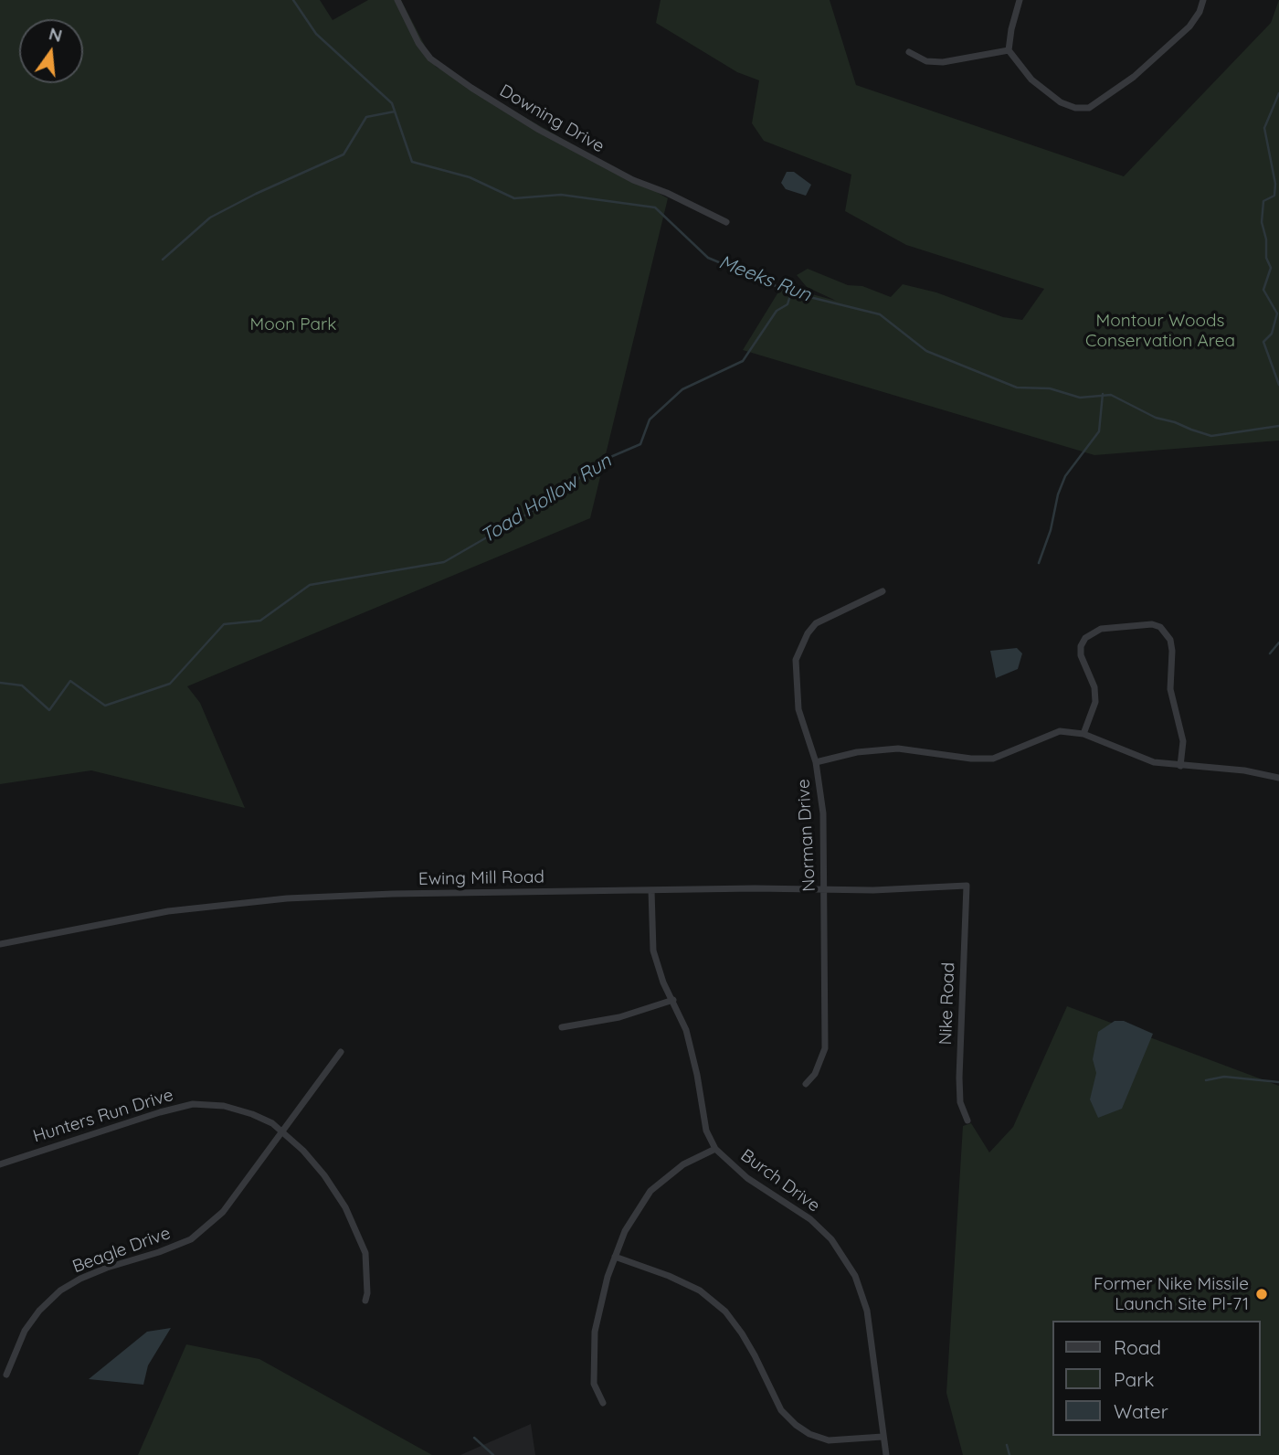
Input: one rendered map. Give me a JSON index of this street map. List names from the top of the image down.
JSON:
{
  "streets": {
    "street": [
      "Downing Drive",
      "Norman Drive",
      "Ewing Mill Road",
      "Nike Road",
      "Hunters Run Drive",
      "Burch Drive",
      "Beagle Drive"
    ]
  },
  "crossings": [
    ["Norman Drive", "Ewing Mill Road"],
    ["Ewing Mill Road", "Nike Road"],
    ["Ewing Mill Road", "Burch Drive"],
    ["Hunters Run Drive", "Beagle Drive"]
  ],
  "water": ["Meeks Run", "Toad Hollow Run"],
  "parks": ["Montour Woods Conservation Area", "Moon Park"],
  "places": ["Former Nike Missile Launch Site Pl-71"],
  "legend": ["Road", "Park", "Water"],
  "north": "top"
}
